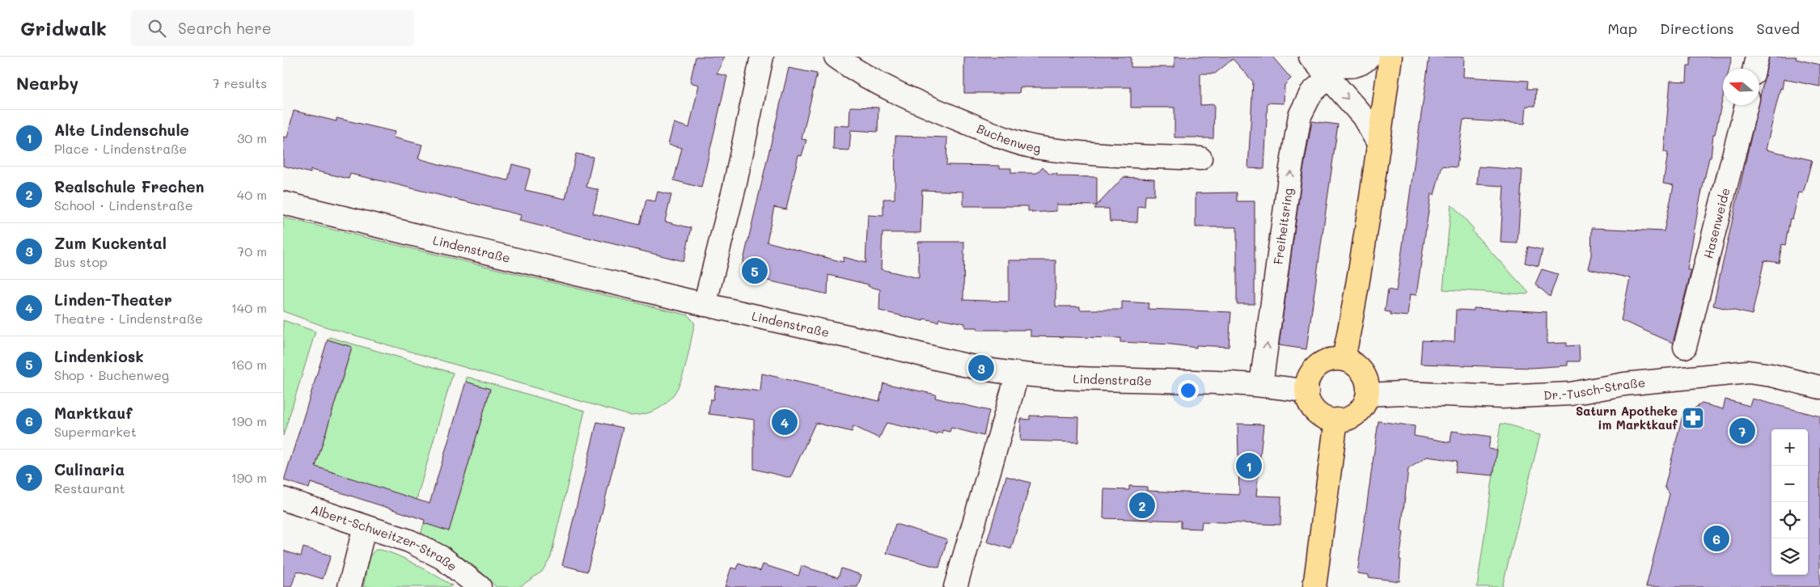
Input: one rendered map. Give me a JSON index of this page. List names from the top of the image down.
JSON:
{
  "streets": {
    "street": [
      "Buchenweg",
      "Hasenweide",
      "Freiheitsring",
      "Lindenstraße",
      "Dr.-Tusch-Straße",
      "Albert-Schweitzer-Straße"
    ]
  },
  "crossings": [
    ["Freiheitsring", "Lindenstraße"],
    ["Lindenstraße", "Dr.-Tusch-Straße"]
  ],
  "one_way": ["Freiheitsring"],
  "places": {
    "pharmacy": ["Saturn Apotheke im Marktkauf"]
  },
  "north": "left",
  "page": {
    "header": "Gridwalk",
    "search": "Search here",
    "nav": ["Map", "Directions", "Saved"],
    "heading": ["Nearby", "7 results"],
    "list": [
      {
        "mark": "1",
        "name": "Alte Lindenschule",
        "note": "Place · Lindenstraße",
        "value": "30 m"
      },
      {
        "mark": "2",
        "name": "Realschule Frechen",
        "note": "School · Lindenstraße",
        "value": "40 m"
      },
      {
        "mark": "3",
        "name": "Zum Kuckental",
        "note": "Bus stop",
        "value": "70 m"
      },
      {
        "mark": "4",
        "name": "Linden-Theater",
        "note": "Theatre · Lindenstraße",
        "value": "140 m"
      },
      {
        "mark": "5",
        "name": "Lindenkiosk",
        "note": "Shop · Buchenweg",
        "value": "160 m"
      },
      {
        "mark": "6",
        "name": "Marktkauf",
        "note": "Supermarket",
        "value": "190 m"
      },
      {
        "mark": "7",
        "name": "Culinaria",
        "note": "Restaurant",
        "value": "190 m"
      }
    ],
    "pins": [
      "5",
      "3",
      "4",
      "7",
      "1",
      "2",
      "6"
    ],
    "map_buttons": ["+", "−"]
  }
}
